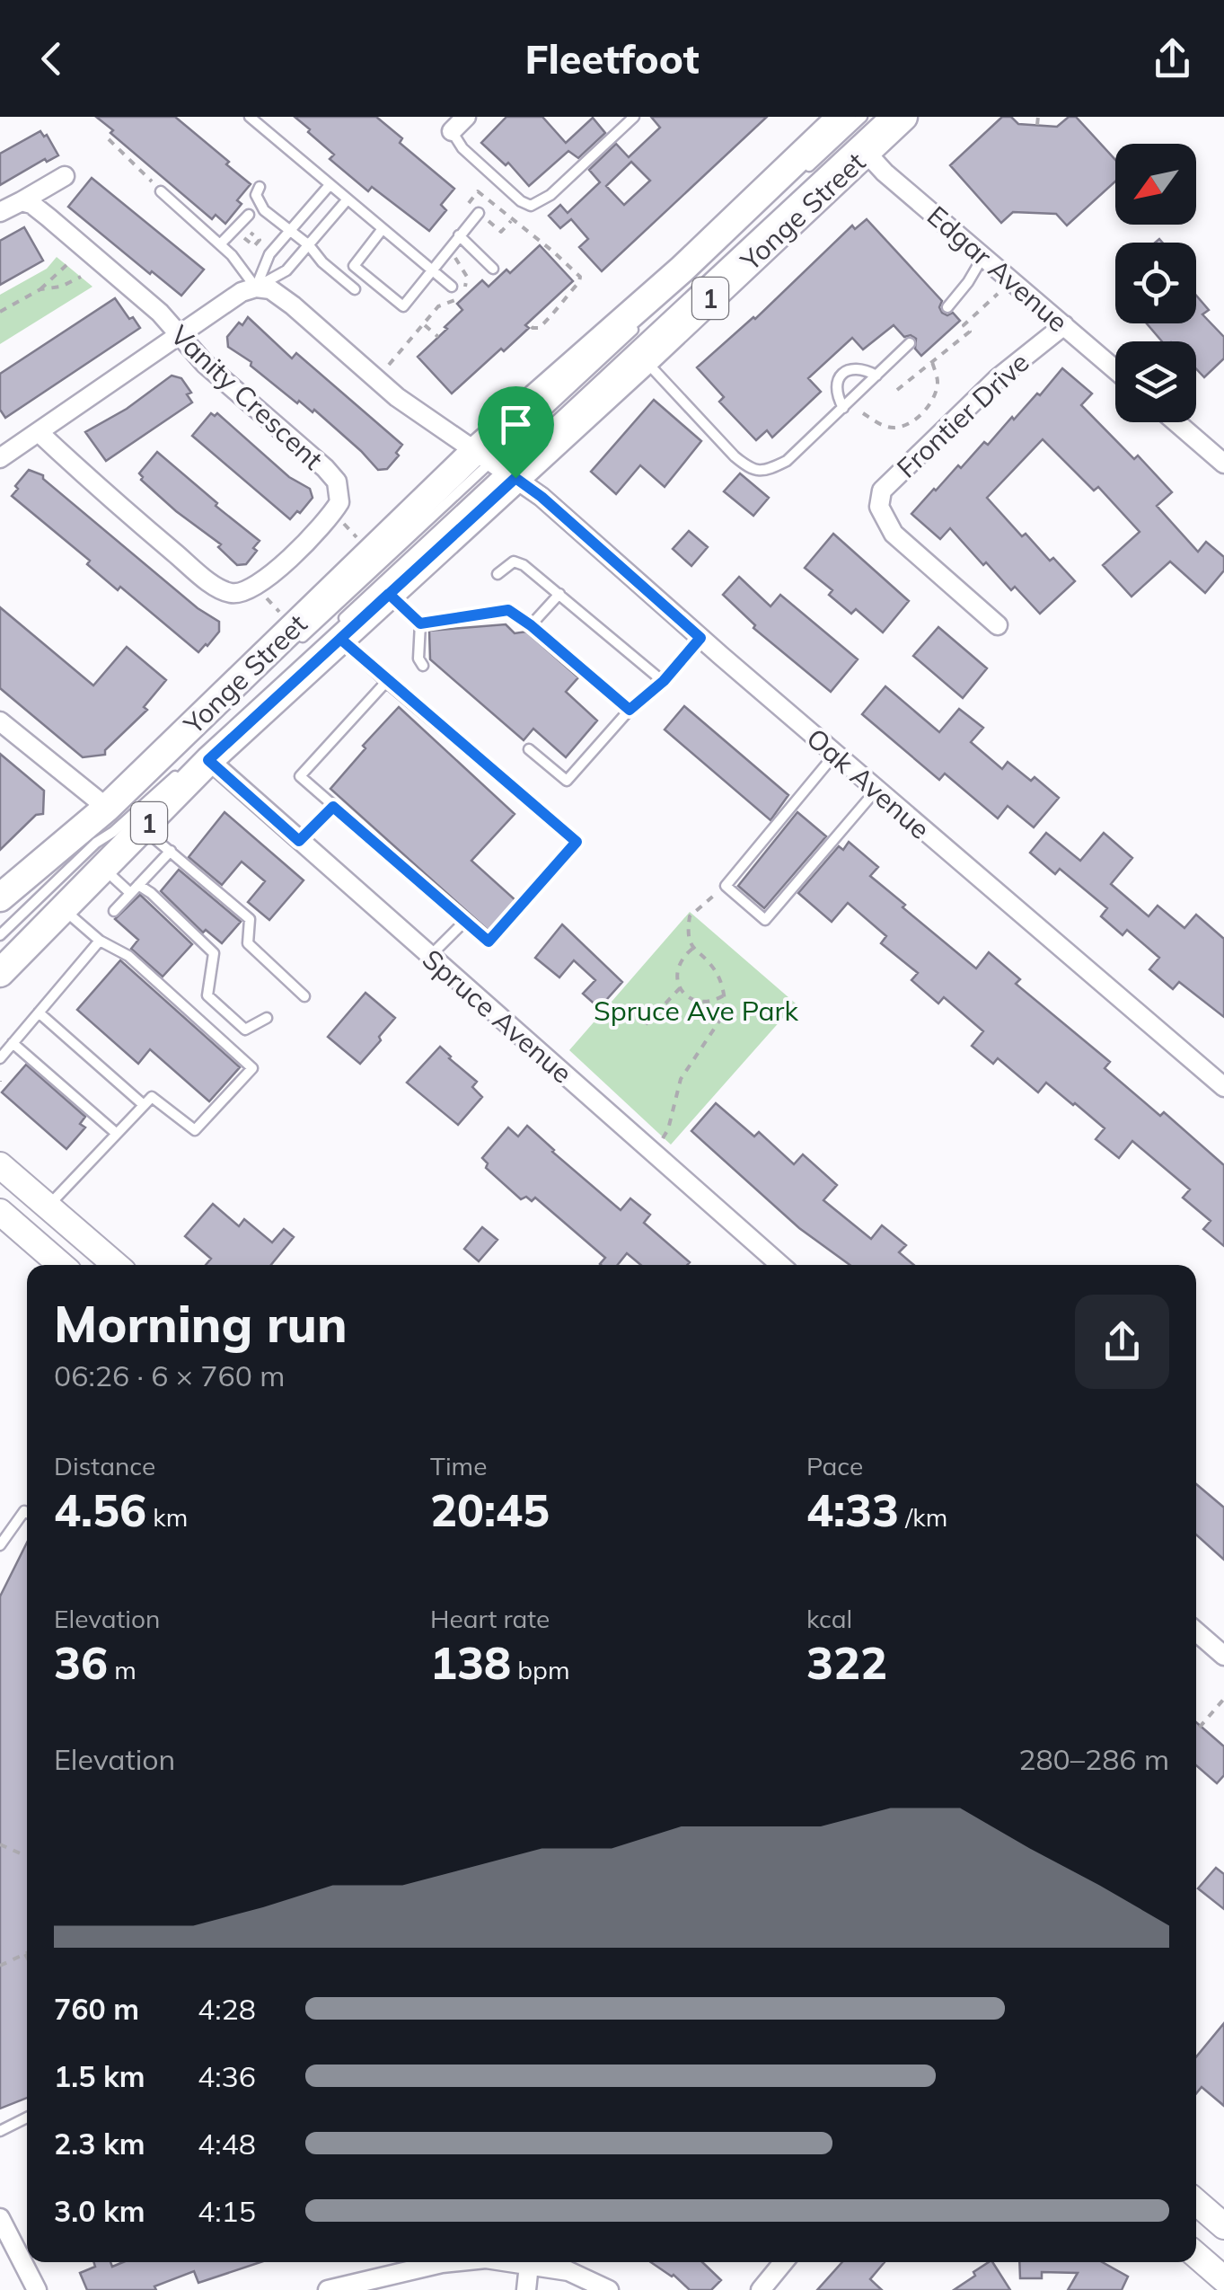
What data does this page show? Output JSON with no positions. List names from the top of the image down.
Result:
{
  "streets": {
    "main road": ["Yonge Street", "1"],
    "street": [
      "Edgar Avenue",
      "Vanity Crescent",
      "Frontier Drive",
      "Oak Avenue",
      "Spruce Avenue"
    ]
  },
  "crossings": [
    ["Yonge Street", "Edgar Avenue"],
    ["Yonge Street", "Oak Avenue"],
    ["Yonge Street", "Spruce Avenue"],
    ["Edgar Avenue", "Frontier Drive"]
  ],
  "parks": ["Spruce Ave Park"],
  "north": "bottom left",
  "page": {
    "header": "Fleetfoot",
    "heading": ["Morning run", "06:26 · 6 × 760 m"],
    "stats": [
      ["Distance", "4.56 km"],
      ["Time", "20:45"],
      ["Pace", "4:33 /km"],
      ["Elevation", "36 m"],
      ["Heart rate", "138 bpm"],
      ["kcal", "322"]
    ],
    "chart": ["Elevation", "280–286 m"],
    "list": [
      {
        "name": "760 m",
        "note": "4:28"
      },
      {
        "name": "1.5 km",
        "note": "4:36"
      },
      {
        "name": "2.3 km",
        "note": "4:48"
      },
      {
        "name": "3.0 km",
        "note": "4:15"
      }
    ]
  }
}
